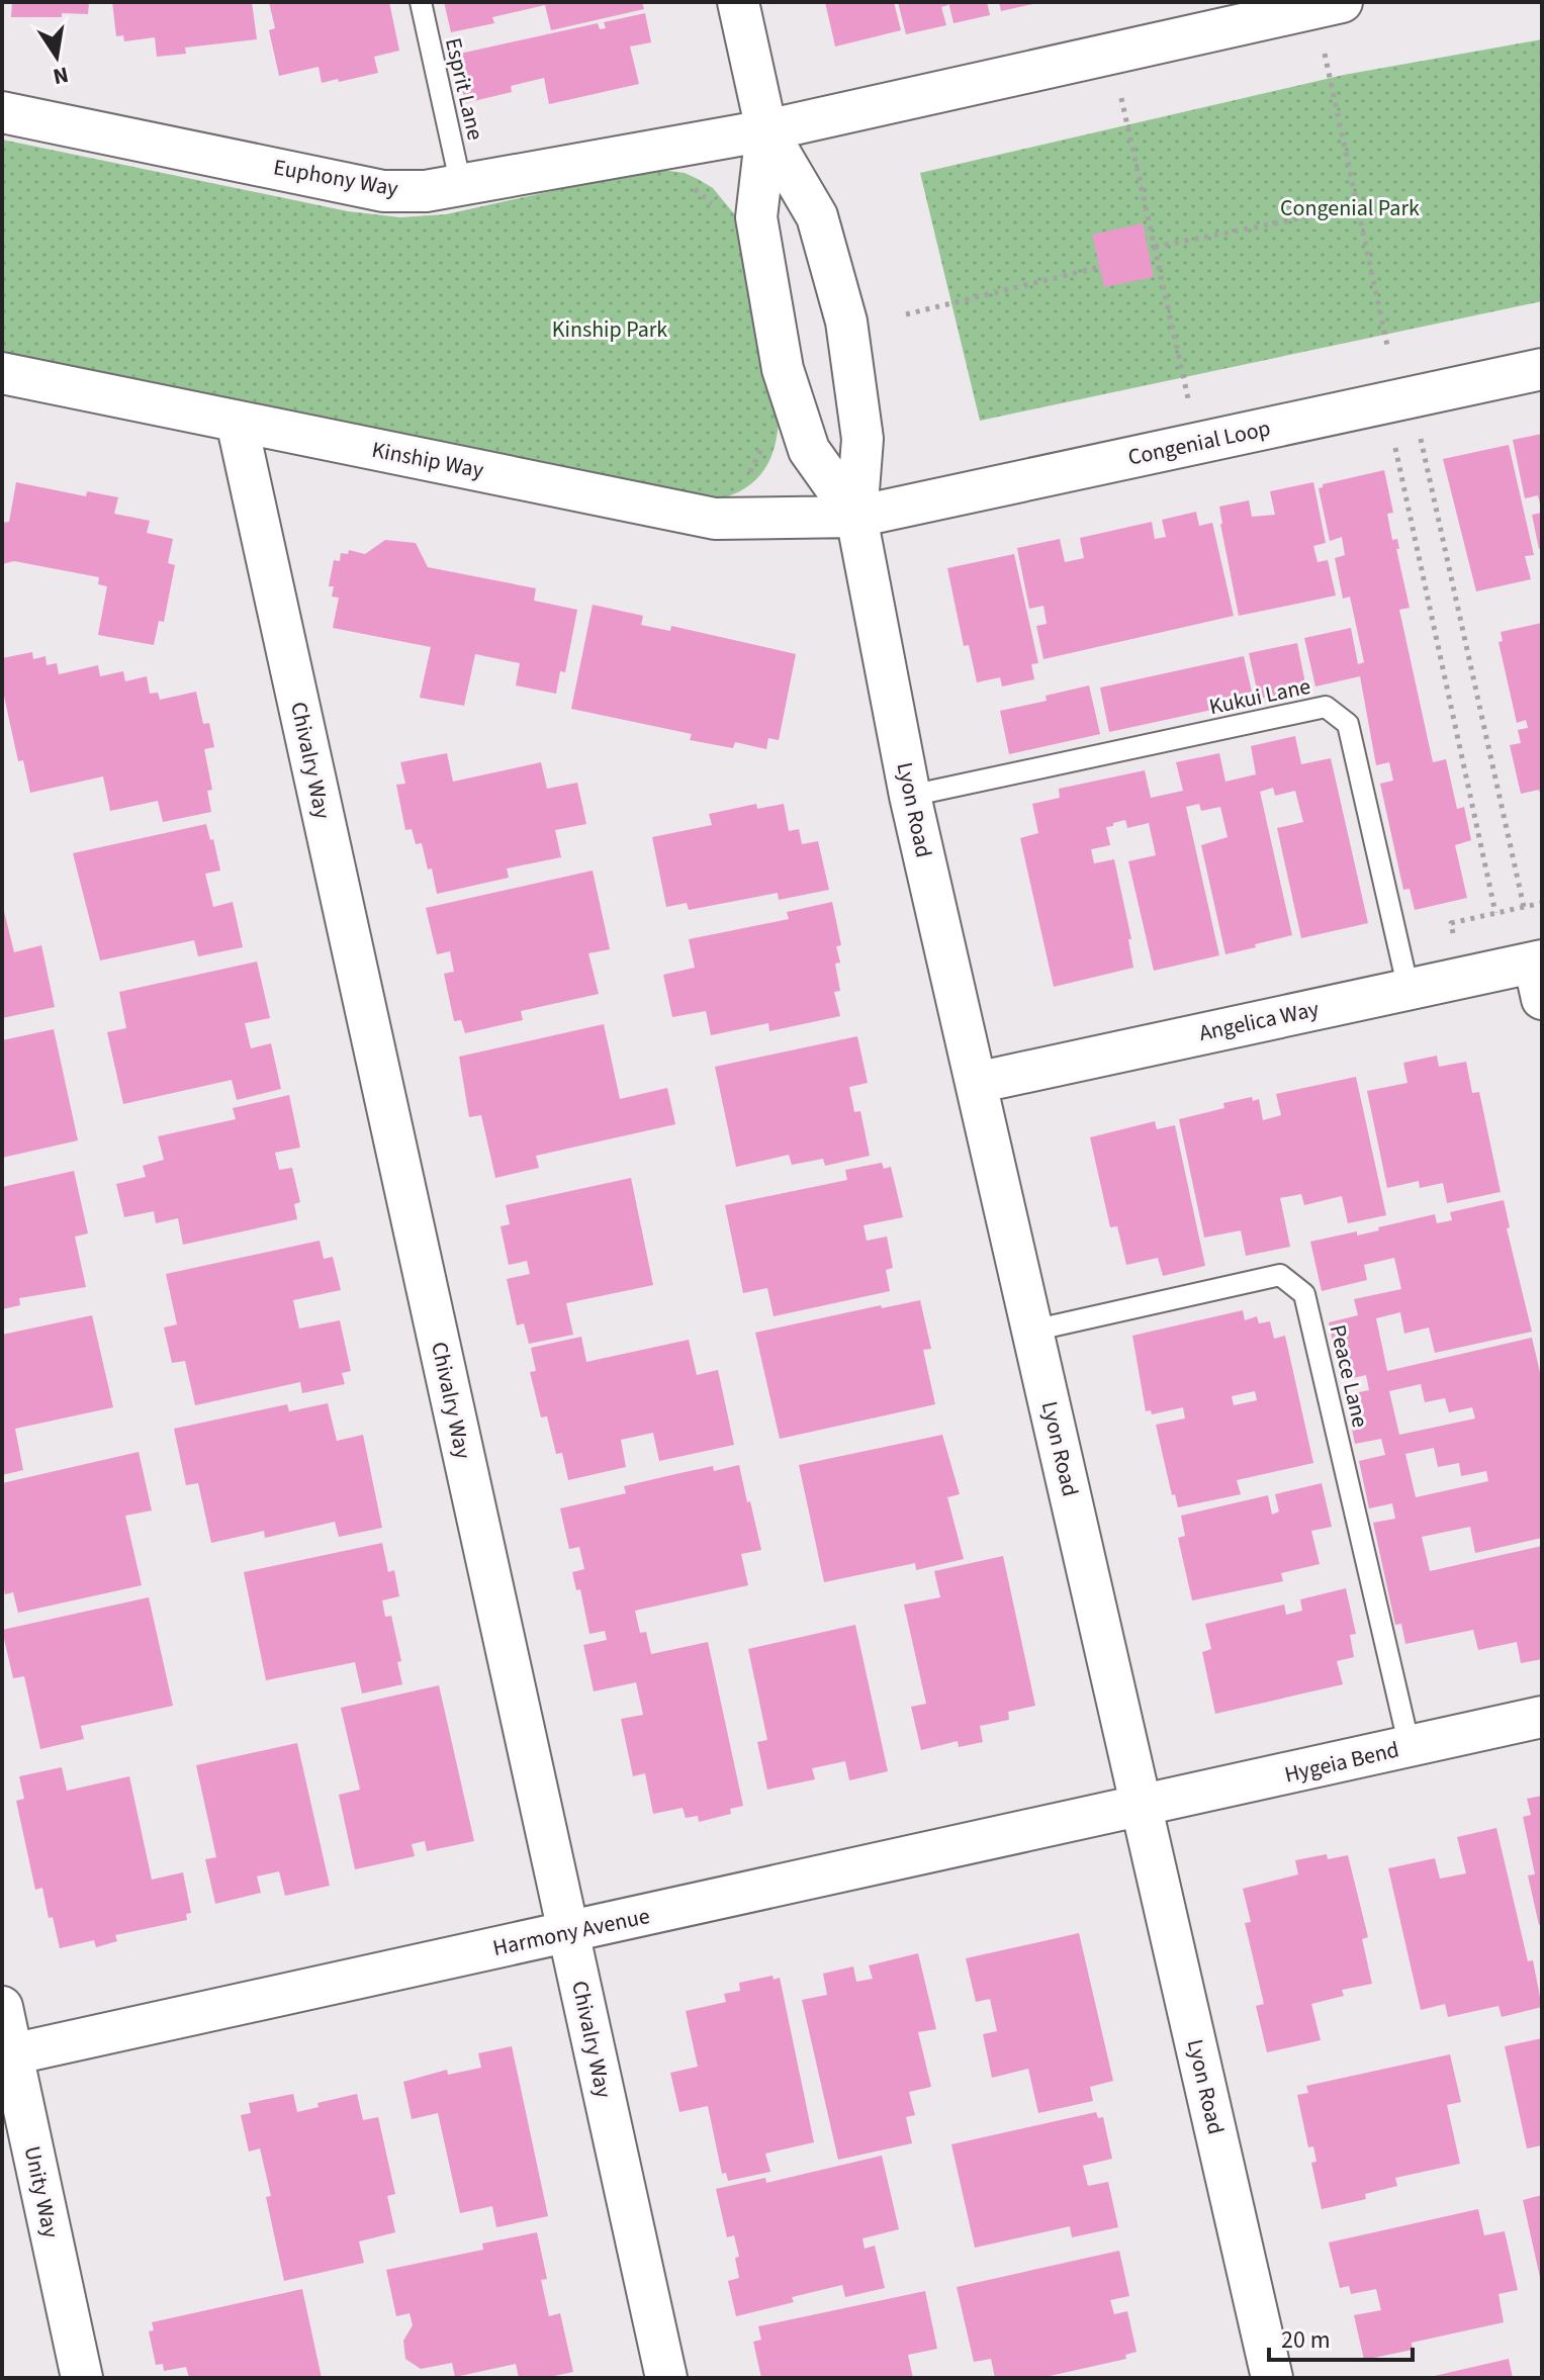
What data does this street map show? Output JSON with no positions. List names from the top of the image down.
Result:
{
  "streets": {
    "street": [
      "Euphony Way",
      "Congenial Loop",
      "Kinship Way",
      "Chivalry Way",
      "Lyon Road",
      "Angelica Way",
      "Hygeia Bend",
      "Harmony Avenue",
      "Unity Way"
    ],
    "lane": ["Esprit Lane", "Kukui Lane", "Peace Lane"]
  },
  "crossings": [
    ["Esprit Lane", "Euphony Way"],
    ["Euphony Way", "Lyon Road"],
    ["Congenial Loop", "Kinship Way"],
    ["Congenial Loop", "Lyon Road"],
    ["Kinship Way", "Chivalry Way"],
    ["Kinship Way", "Lyon Road"],
    ["Kukui Lane", "Lyon Road"],
    ["Kukui Lane", "Angelica Way"],
    ["Chivalry Way", "Harmony Avenue"],
    ["Lyon Road", "Angelica Way"],
    ["Lyon Road", "Peace Lane"],
    ["Lyon Road", "Hygeia Bend"],
    ["Lyon Road", "Harmony Avenue"],
    ["Peace Lane", "Hygeia Bend"],
    ["Hygeia Bend", "Harmony Avenue"],
    ["Harmony Avenue", "Unity Way"]
  ],
  "parks": ["Congenial Park", "Kinship Park"],
  "scale_bar": "20 m",
  "north": "bottom"
}
